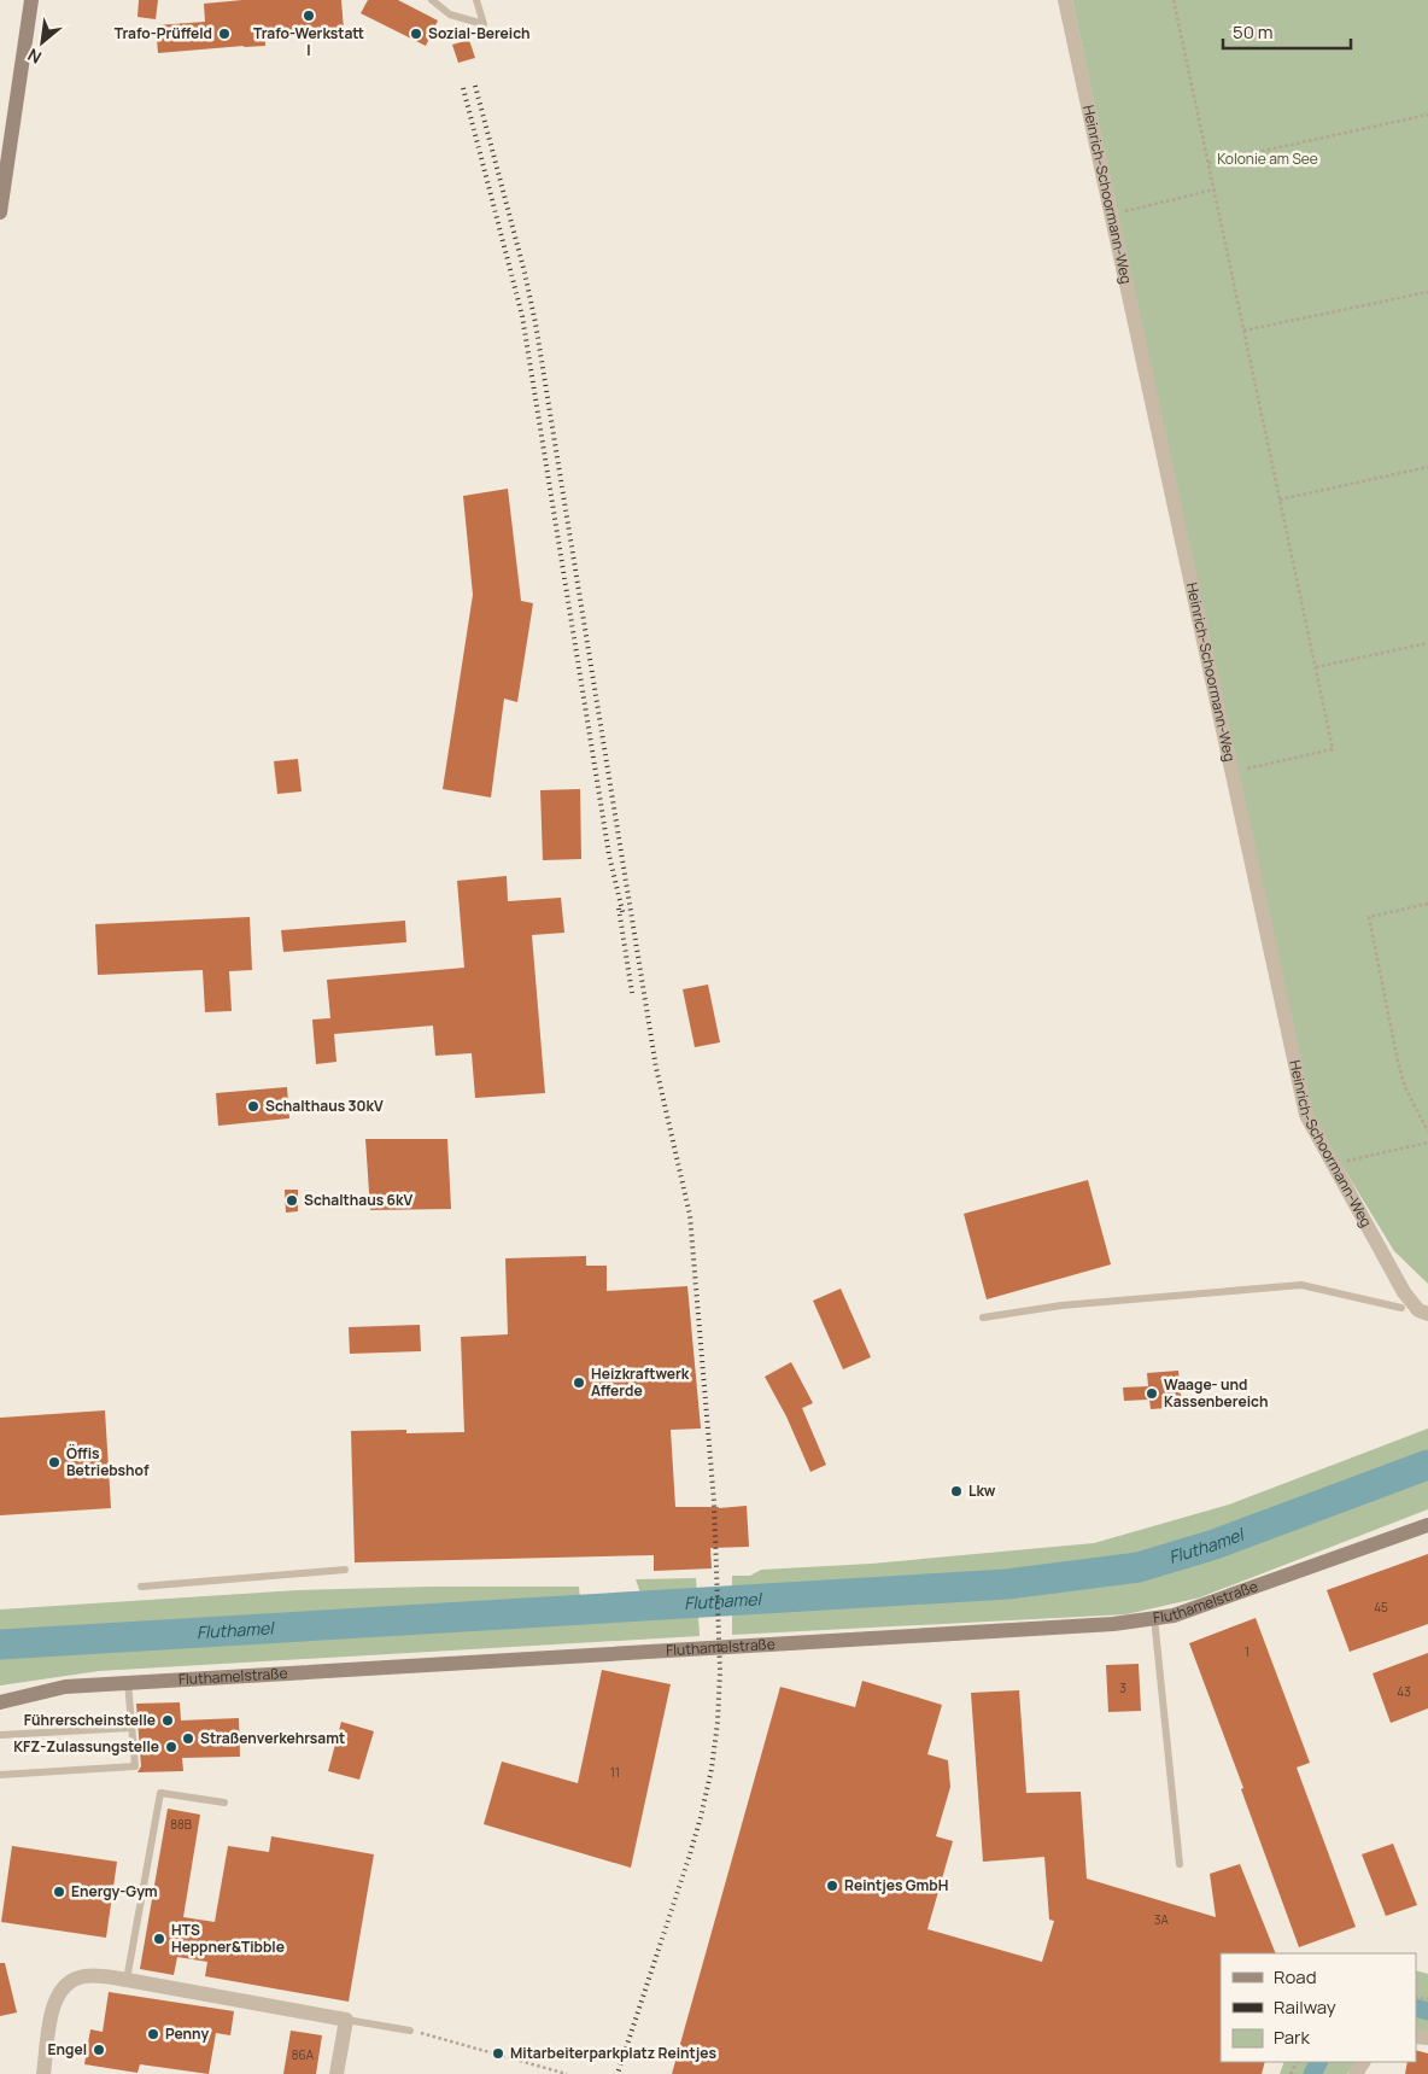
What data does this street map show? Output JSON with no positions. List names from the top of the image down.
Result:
{
  "streets": {
    "main road": ["Fluthamelstraße"],
    "street": ["Heinrich-Schoormann-Weg"]
  },
  "water": ["Fluthamel"],
  "parks": ["Kolonie am See"],
  "places": [
    "Trafo-Werkstatt I",
    "Trafo-Prüffeld",
    "Sozial-Bereich",
    "Schalthaus 30kV",
    "Schalthaus 6kV",
    "Heizkraftwerk Afferde",
    "Waage- und Kassenbereich",
    "Öffis Betriebshof",
    "Lkw",
    "Führerscheinstelle",
    "Straßenverkehrsamt",
    "KFZ-Zulassungstelle",
    "Reintjes GmbH",
    "Energy-Gym",
    "HTS Heppner&Tibble",
    "Penny",
    "Engel",
    "Mitarbeiterparkplatz Reintjes"
  ],
  "house_numbers": [
    "45",
    "1",
    "3",
    "43",
    "11",
    "88B",
    "3A",
    "86A"
  ],
  "legend": ["Road", "Railway", "Park"],
  "scale_bar": "50 m",
  "north": "bottom left"
}
